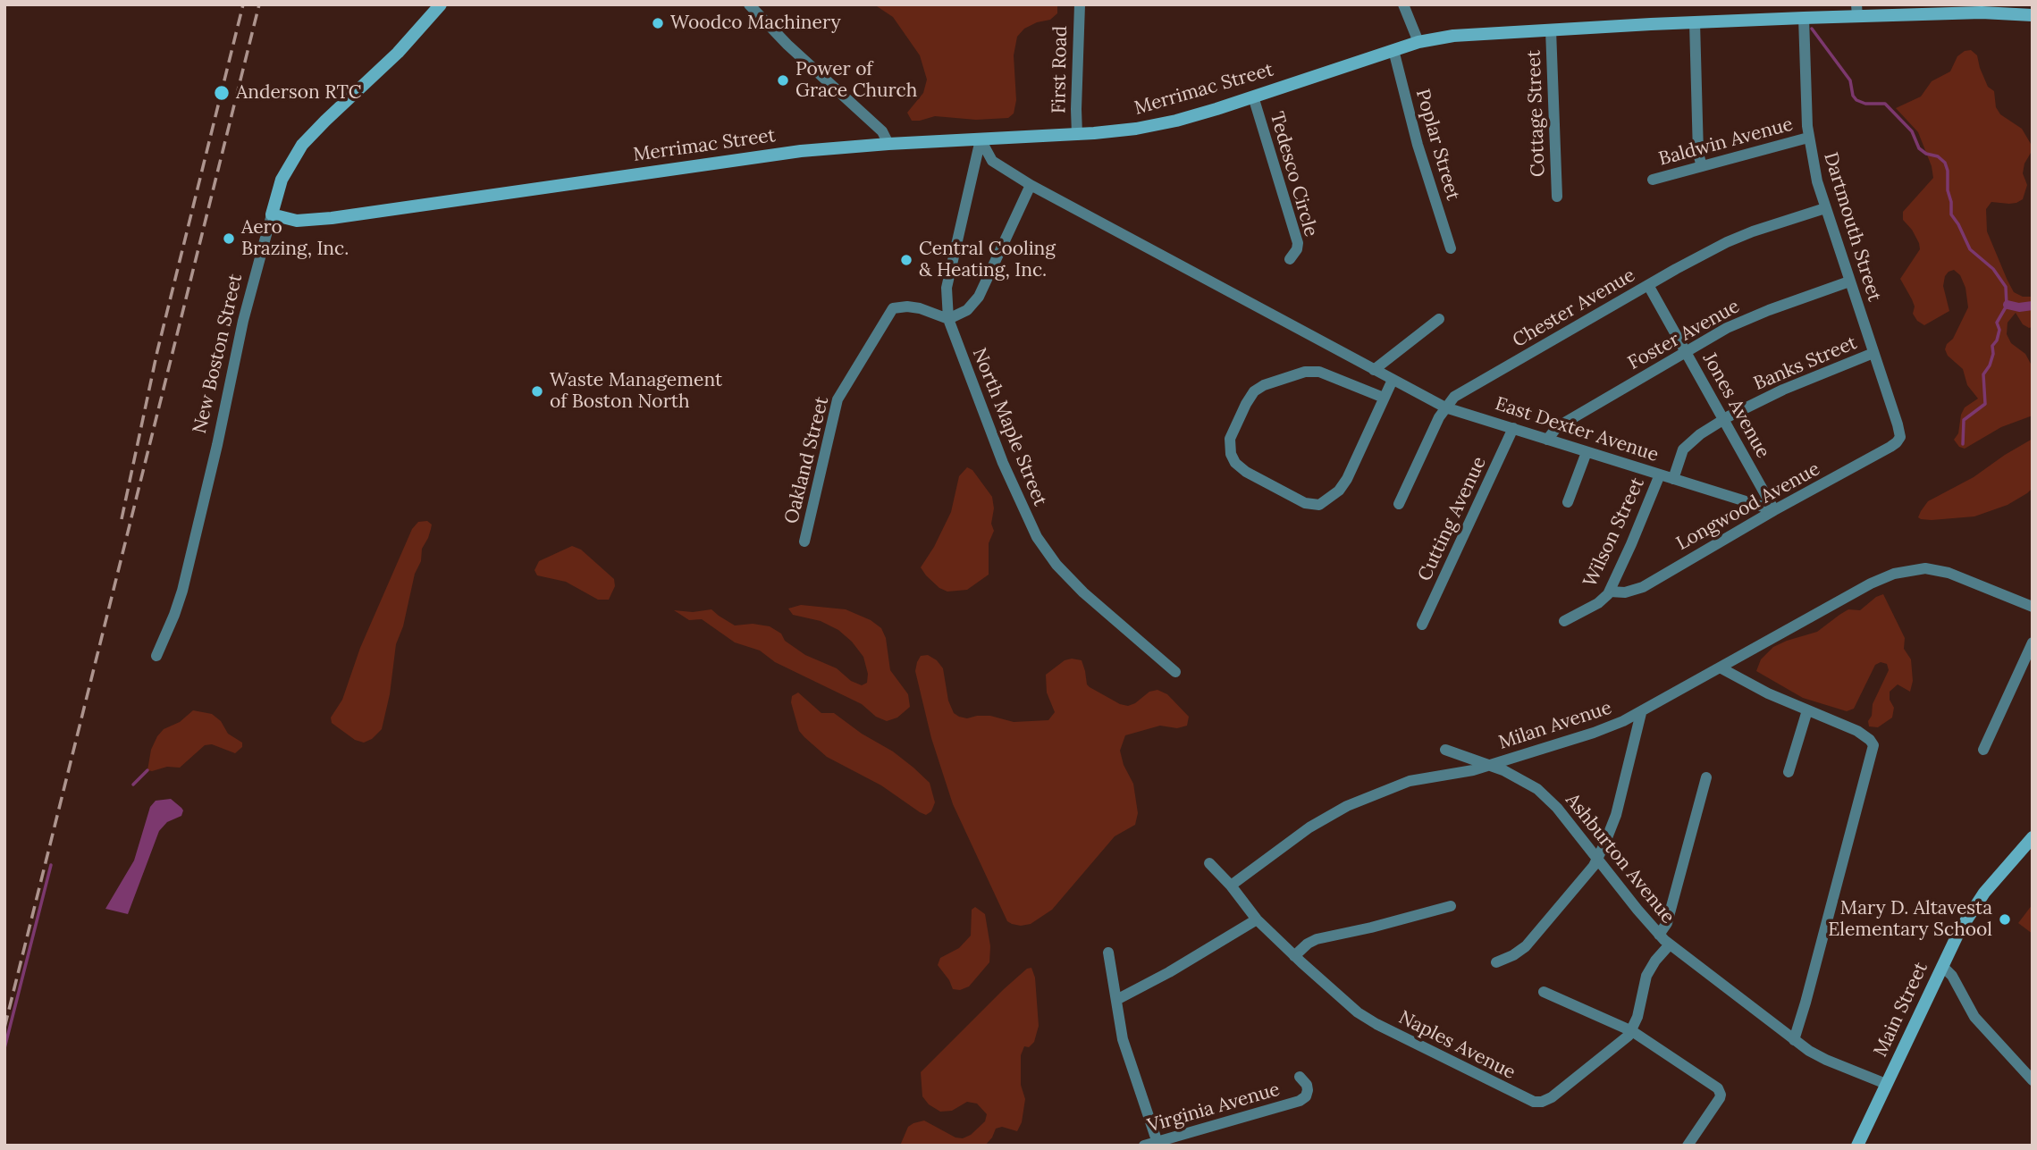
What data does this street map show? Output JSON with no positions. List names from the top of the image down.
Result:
{
  "streets": {
    "main road": ["Merrimac Street", "New Boston Street", "Main Street"],
    "street": [
      "First Road",
      "Cottage Street",
      "Baldwin Avenue",
      "Poplar Street",
      "Tedesco Circle",
      "Dartmouth Street",
      "Chester Avenue",
      "Foster Avenue",
      "Banks Street",
      "Jones Avenue",
      "North Maple Street",
      "East Dexter Avenue",
      "Oakland Street",
      "Longwood Avenue",
      "Cutting Avenue",
      "Wilson Street",
      "Milan Avenue",
      "Ashburton Avenue",
      "Naples Avenue",
      "Virginia Avenue"
    ]
  },
  "crossings": [
    ["First Road", "Merrimac Street"],
    ["Merrimac Street", "Cottage Street"],
    ["Merrimac Street", "Poplar Street"],
    ["Merrimac Street", "Tedesco Circle"],
    ["Merrimac Street", "Dartmouth Street"],
    ["Merrimac Street", "New Boston Street"],
    ["Merrimac Street", "North Maple Street"],
    ["Baldwin Avenue", "Dartmouth Street"],
    ["Dartmouth Street", "Chester Avenue"],
    ["Dartmouth Street", "Foster Avenue"],
    ["Dartmouth Street", "Banks Street"],
    ["Dartmouth Street", "Longwood Avenue"],
    ["Chester Avenue", "Jones Avenue"],
    ["Chester Avenue", "East Dexter Avenue"],
    ["Foster Avenue", "Jones Avenue"],
    ["Foster Avenue", "East Dexter Avenue"],
    ["Banks Street", "Jones Avenue"],
    ["Banks Street", "East Dexter Avenue"],
    ["Jones Avenue", "East Dexter Avenue"],
    ["Jones Avenue", "Longwood Avenue"],
    ["North Maple Street", "Oakland Street"],
    ["East Dexter Avenue", "Longwood Avenue"],
    ["East Dexter Avenue", "Cutting Avenue"],
    ["East Dexter Avenue", "Wilson Street"],
    ["Longwood Avenue", "Wilson Street"],
    ["Milan Avenue", "Ashburton Avenue"],
    ["Milan Avenue", "Naples Avenue"],
    ["Ashburton Avenue", "Main Street"]
  ],
  "places": [
    "Woodco Machinery",
    "Power of Grace Church",
    "Anderson RTC",
    "Aero Brazing, Inc.",
    "Central Cooling & Heating, Inc.",
    "Waste Management of Boston North",
    "Mary D. Altavesta Elementary School"
  ]
}
